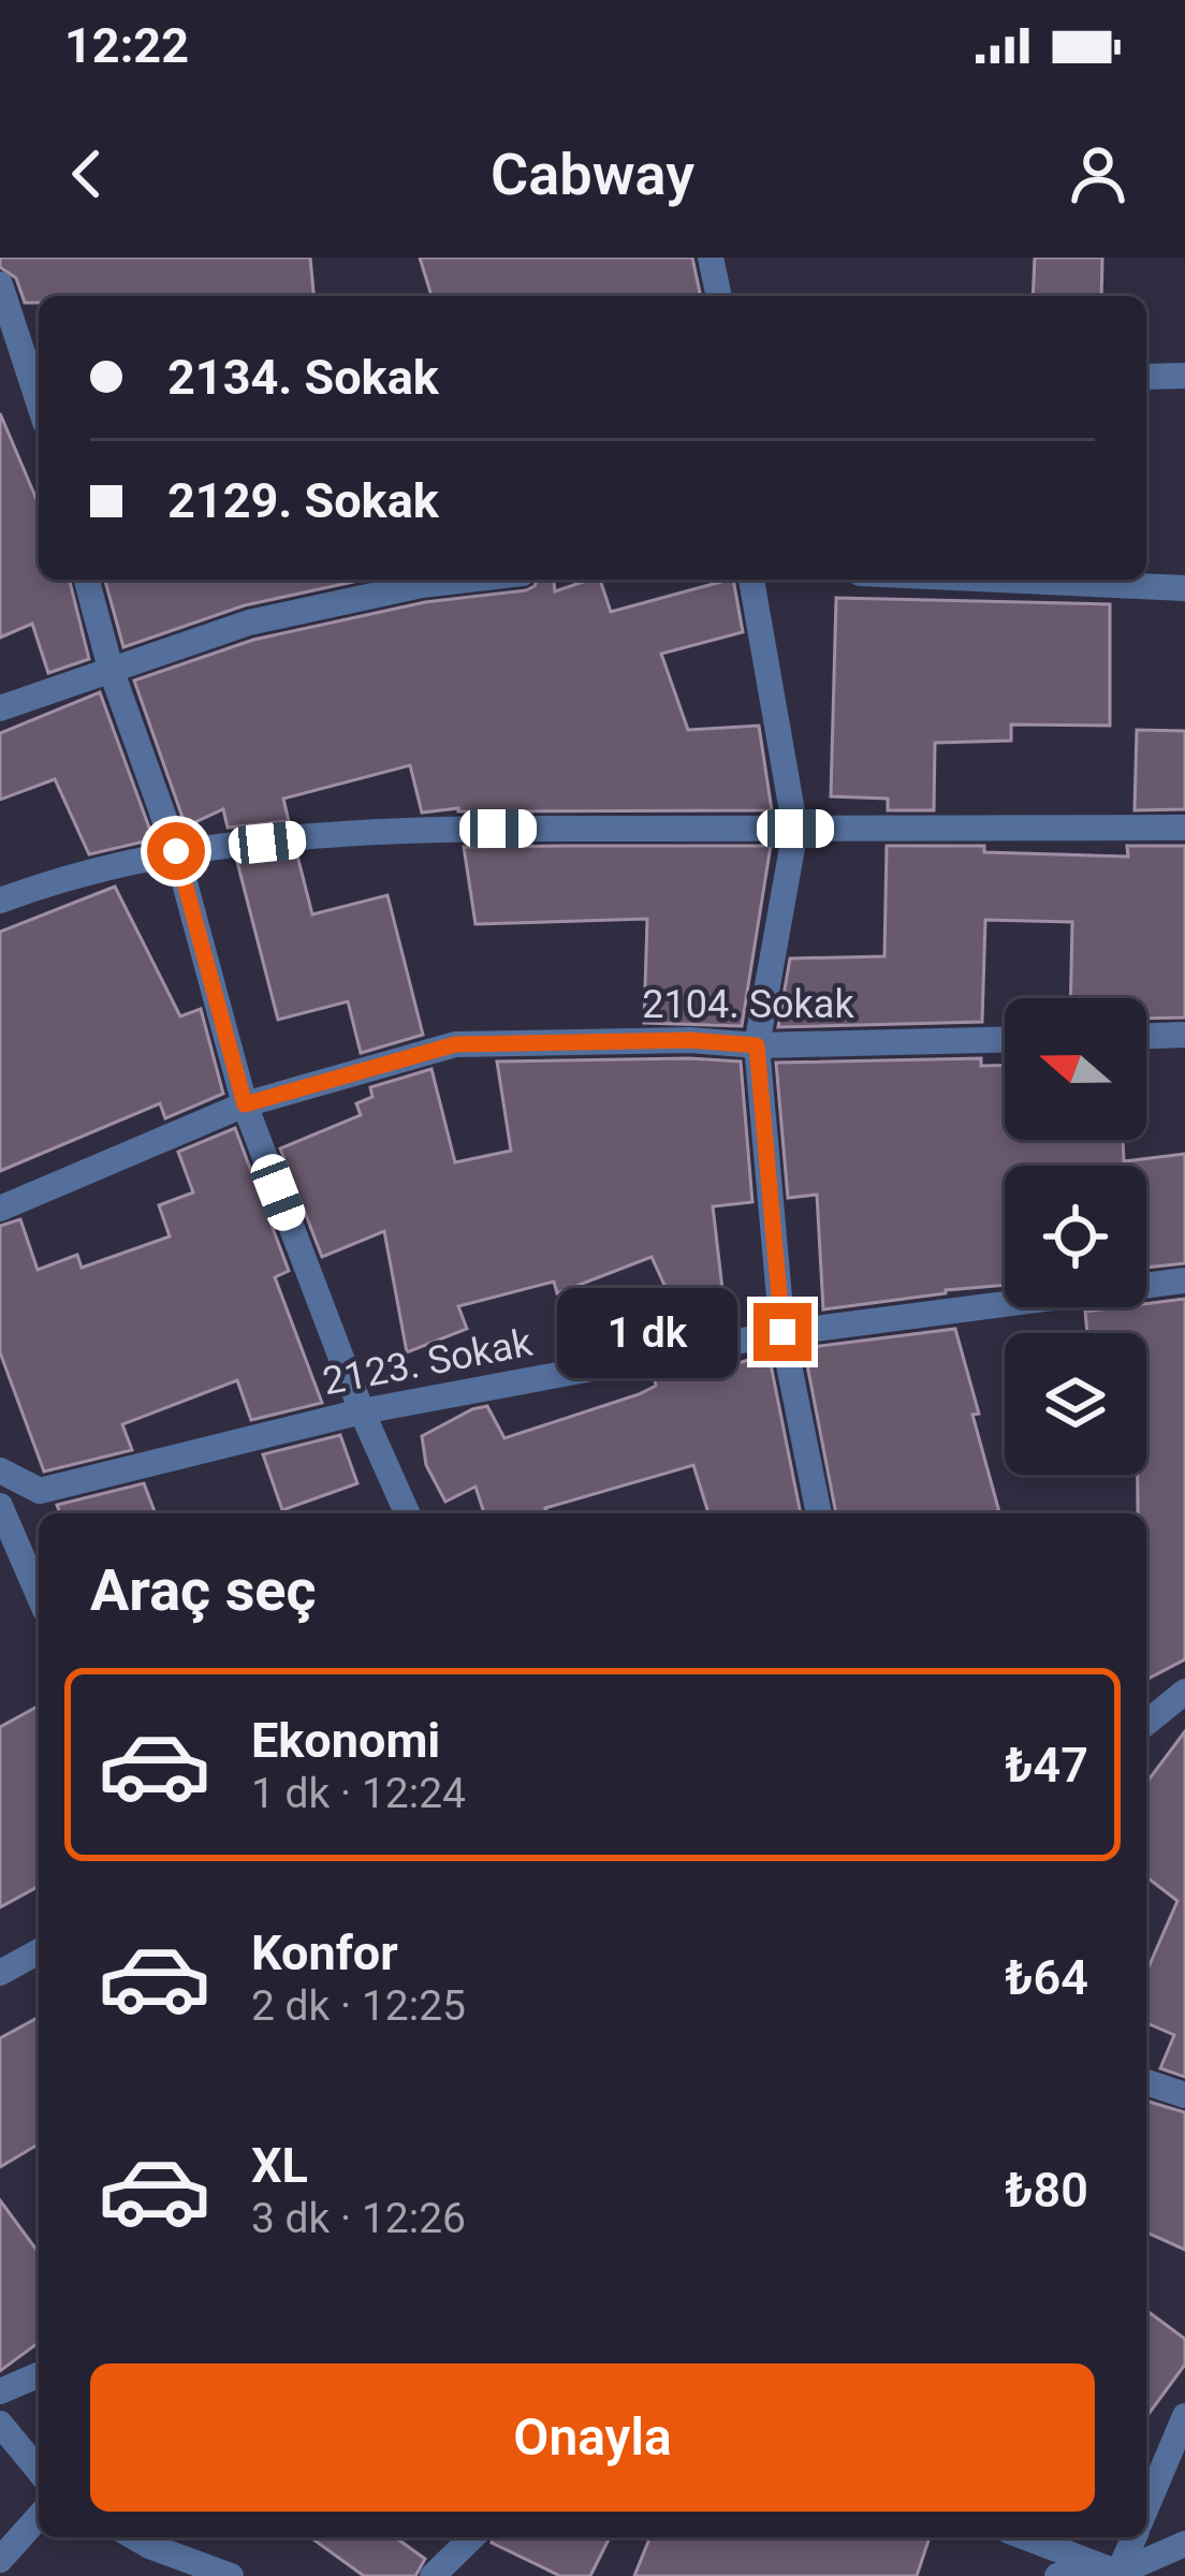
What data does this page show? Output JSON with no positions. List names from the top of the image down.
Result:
{
  "streets": {
    "street": ["2104. Sokak", "2123. Sokak"]
  },
  "north": "left",
  "page": {
    "status": "12:22",
    "header": "Cabway",
    "banner": ["2134. Sokak", "2129. Sokak"],
    "bubble": "1 dk",
    "heading": "Araç seç",
    "list": [
      {
        "name": "Ekonomi",
        "note": "1 dk · 12:24",
        "value": "₺47"
      },
      {
        "name": "Konfor",
        "note": "2 dk · 12:25",
        "value": "₺64"
      },
      {
        "name": "XL",
        "note": "3 dk · 12:26",
        "value": "₺80"
      }
    ],
    "buttons": "Onayla"
  }
}
